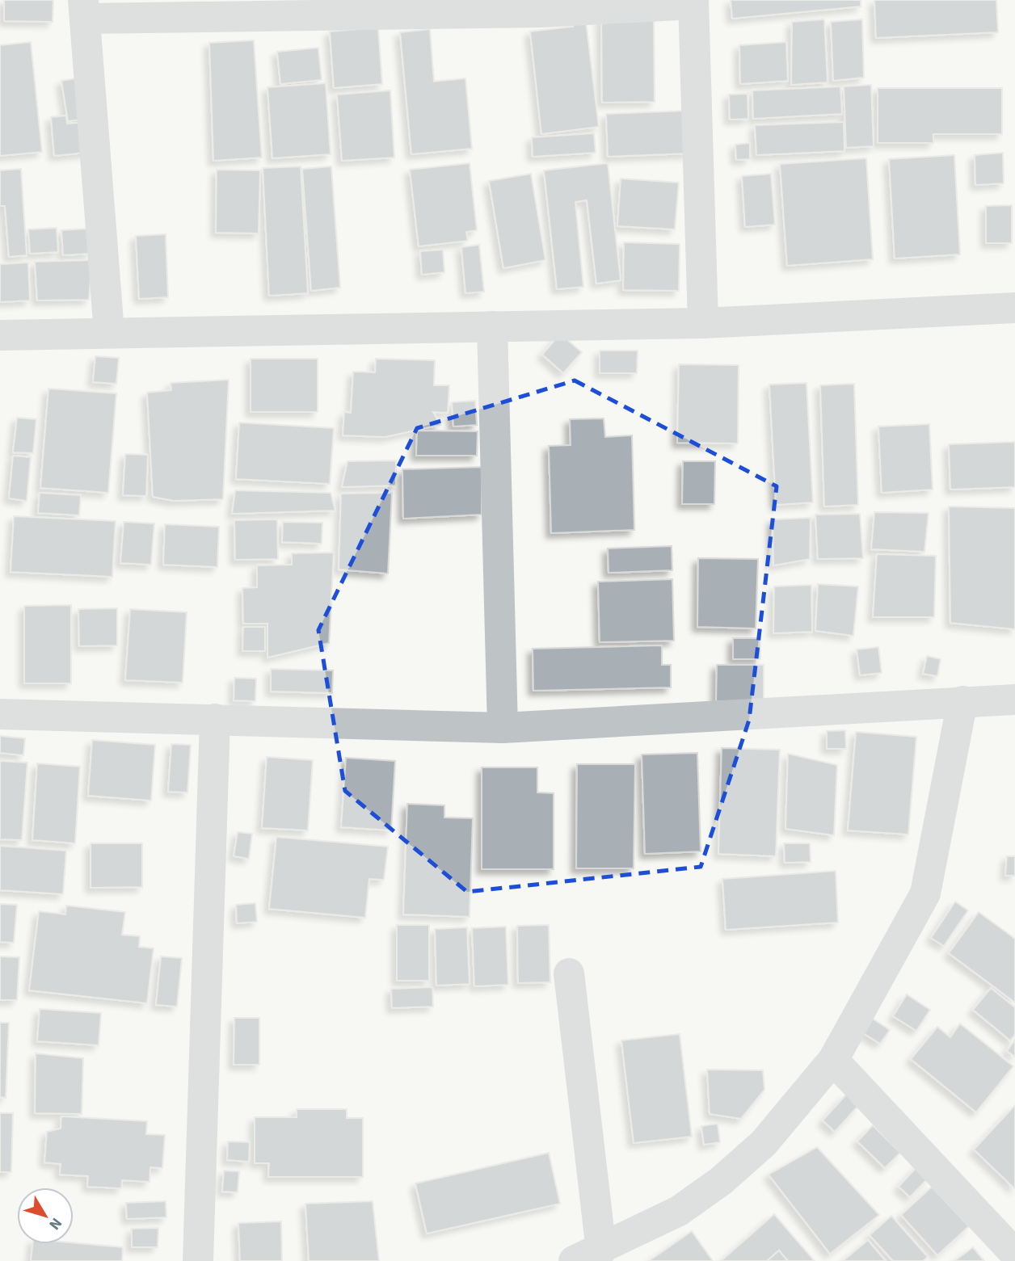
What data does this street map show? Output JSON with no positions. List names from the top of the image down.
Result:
{
  "north": "bottom right"
}
